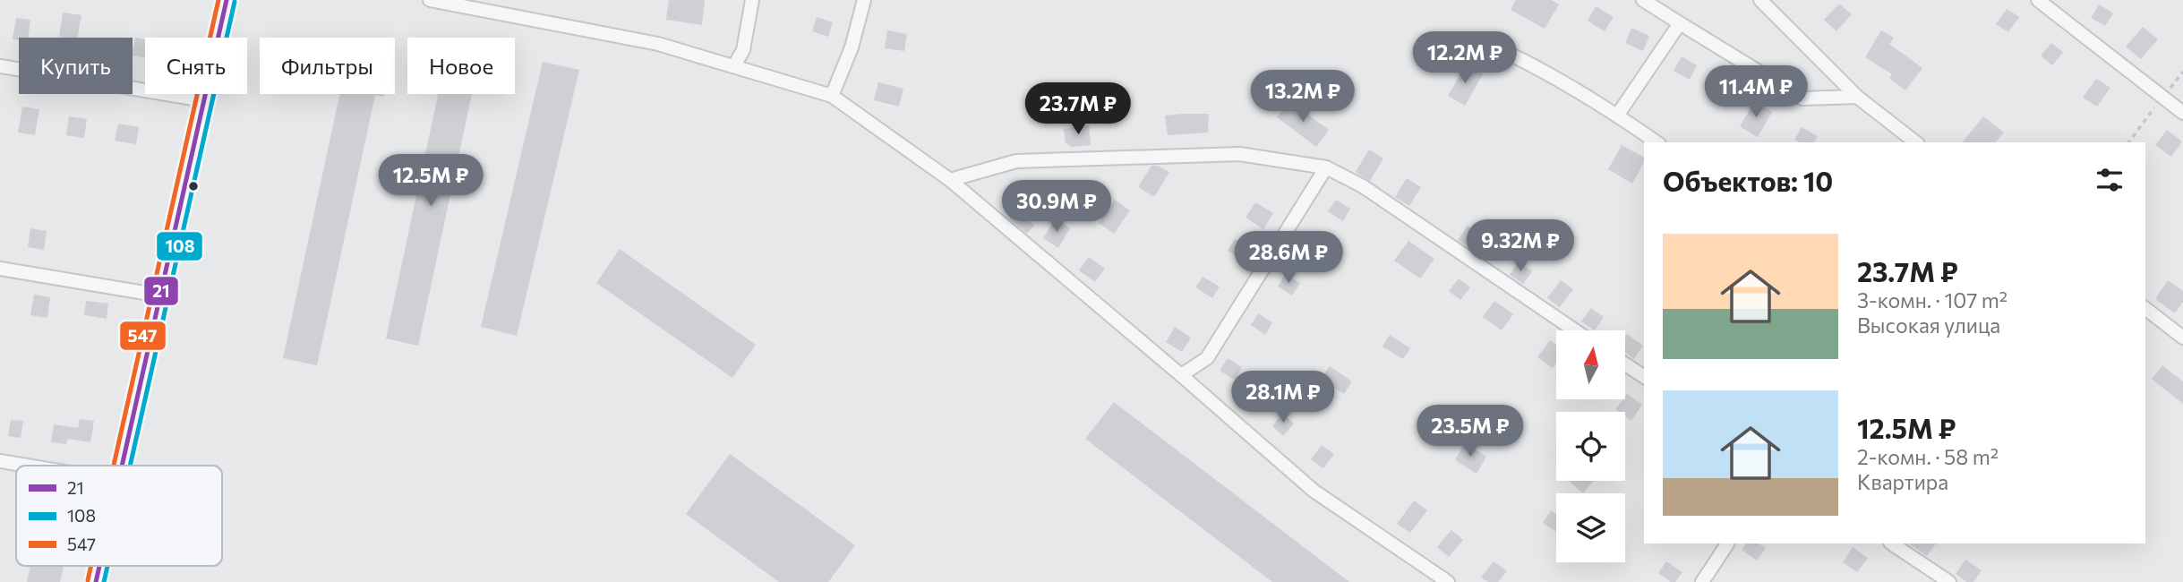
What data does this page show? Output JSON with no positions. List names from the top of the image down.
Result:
{
  "lines": ["transit line 21", "transit line 547", "transit line 108"],
  "legend": ["21", "108", "547"],
  "north": "top",
  "page": {
    "price": [
      "12.2M ₽",
      "11.4M ₽",
      "13.2M ₽",
      "23.7M ₽",
      "12.5M ₽",
      "30.9M ₽",
      "9.32M ₽",
      "28.6M ₽",
      "28.1M ₽",
      "23.5M ₽"
    ],
    "chip": [
      "Купить",
      "Снять",
      "Фильтры",
      "Новое"
    ],
    "heading": "Объектов: 10",
    "list": [
      {
        "name": "23.7M ₽",
        "note": "3-комн. · 107 m² · Высокая улица"
      },
      {
        "name": "12.5M ₽",
        "note": "2-комн. · 58 m² · Квартира"
      }
    ]
  }
}
